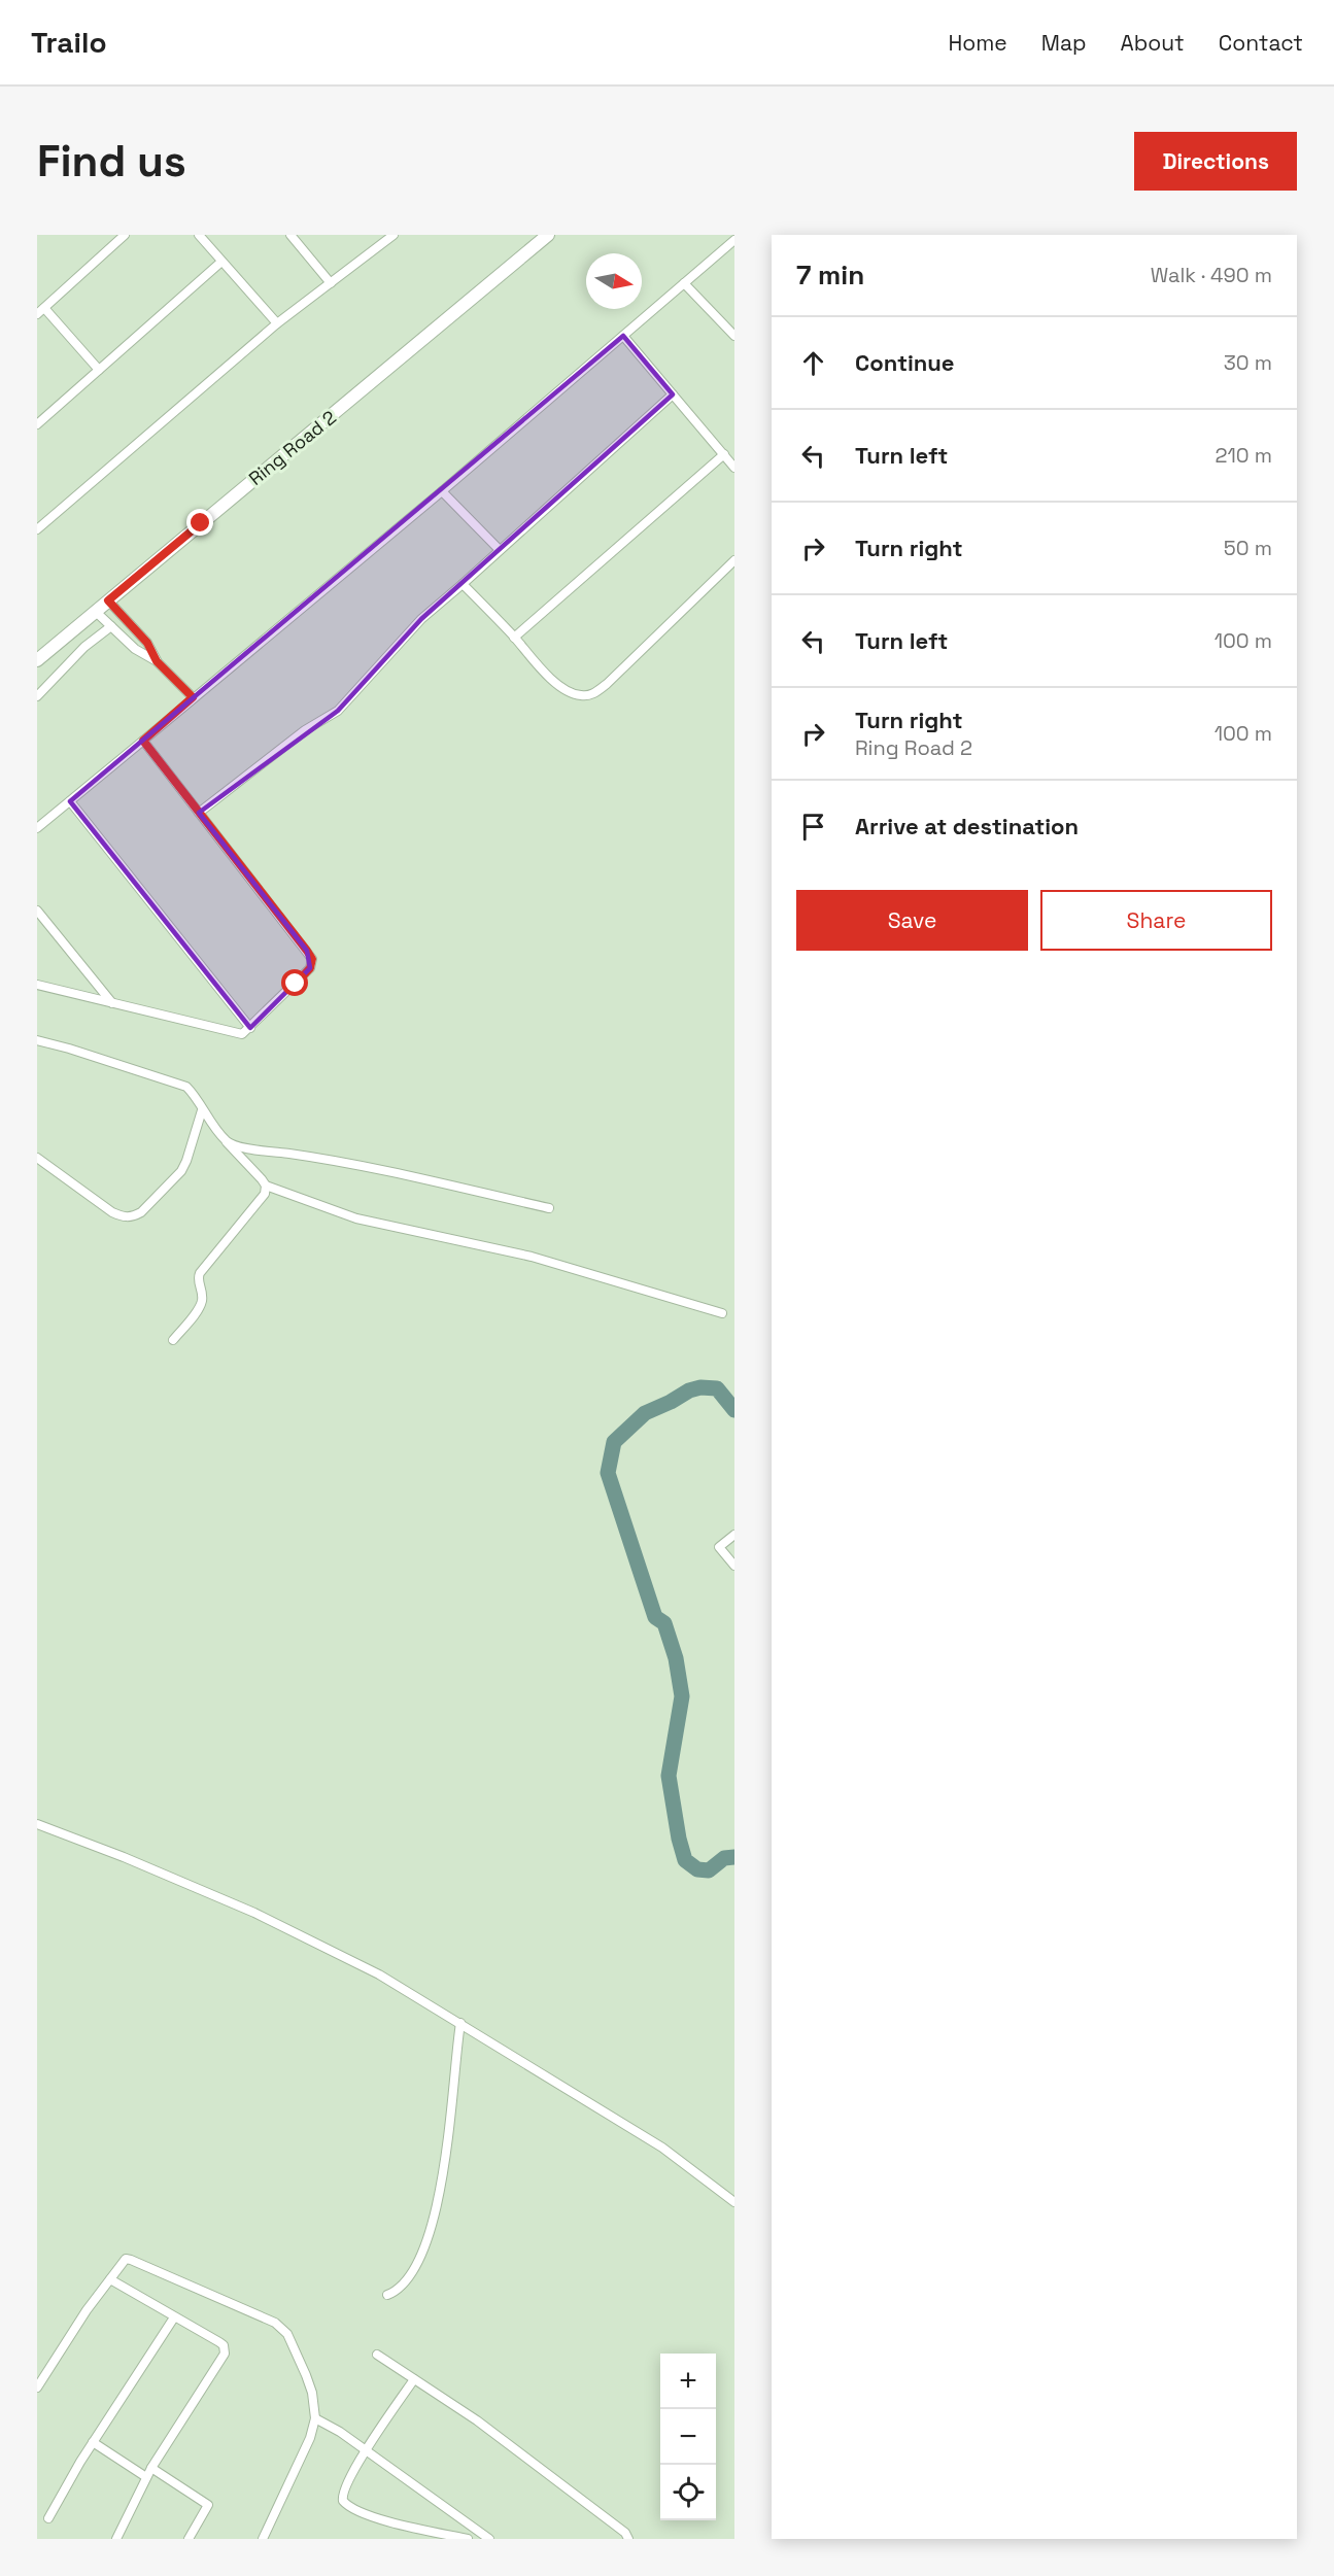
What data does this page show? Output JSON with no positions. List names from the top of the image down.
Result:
{
  "streets": {
    "main road": ["Ring Road 2"]
  },
  "north": "right",
  "page": {
    "header": "Trailo",
    "nav": [
      "Home",
      "Map",
      "About",
      "Contact"
    ],
    "buttons": [
      "Directions",
      ["Save", "Share"]
    ],
    "title": "Find us",
    "heading": ["7 min", "Walk · 490 m"],
    "list": [
      ["Continue", "30 m"],
      ["Turn left", "210 m"],
      ["Turn right", "50 m"],
      ["Turn left", "100 m"],
      ["Turn right", "Ring Road 2", "100 m"],
      "Arrive at destination"
    ],
    "map_buttons": ["+", "−"]
  }
}
